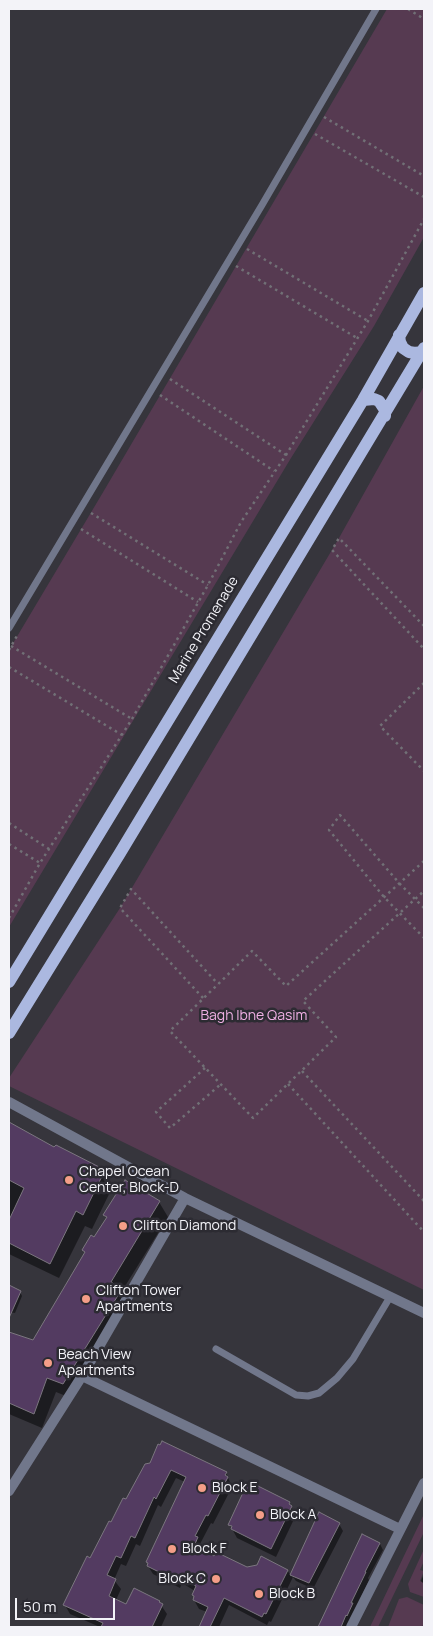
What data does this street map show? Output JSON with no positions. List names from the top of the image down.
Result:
{
  "streets": {
    "main road": ["Marine Promenade"]
  },
  "parks": ["Bagh Ibne Qasim"],
  "places": [
    "Chapel Ocean Center, Block-D",
    "Clifton Diamond",
    "Clifton Tower Apartments",
    "Beach View Apartments",
    "Block E",
    "Block A",
    "Block F",
    "Block C",
    "Block B"
  ],
  "scale_bar": "50 m"
}
